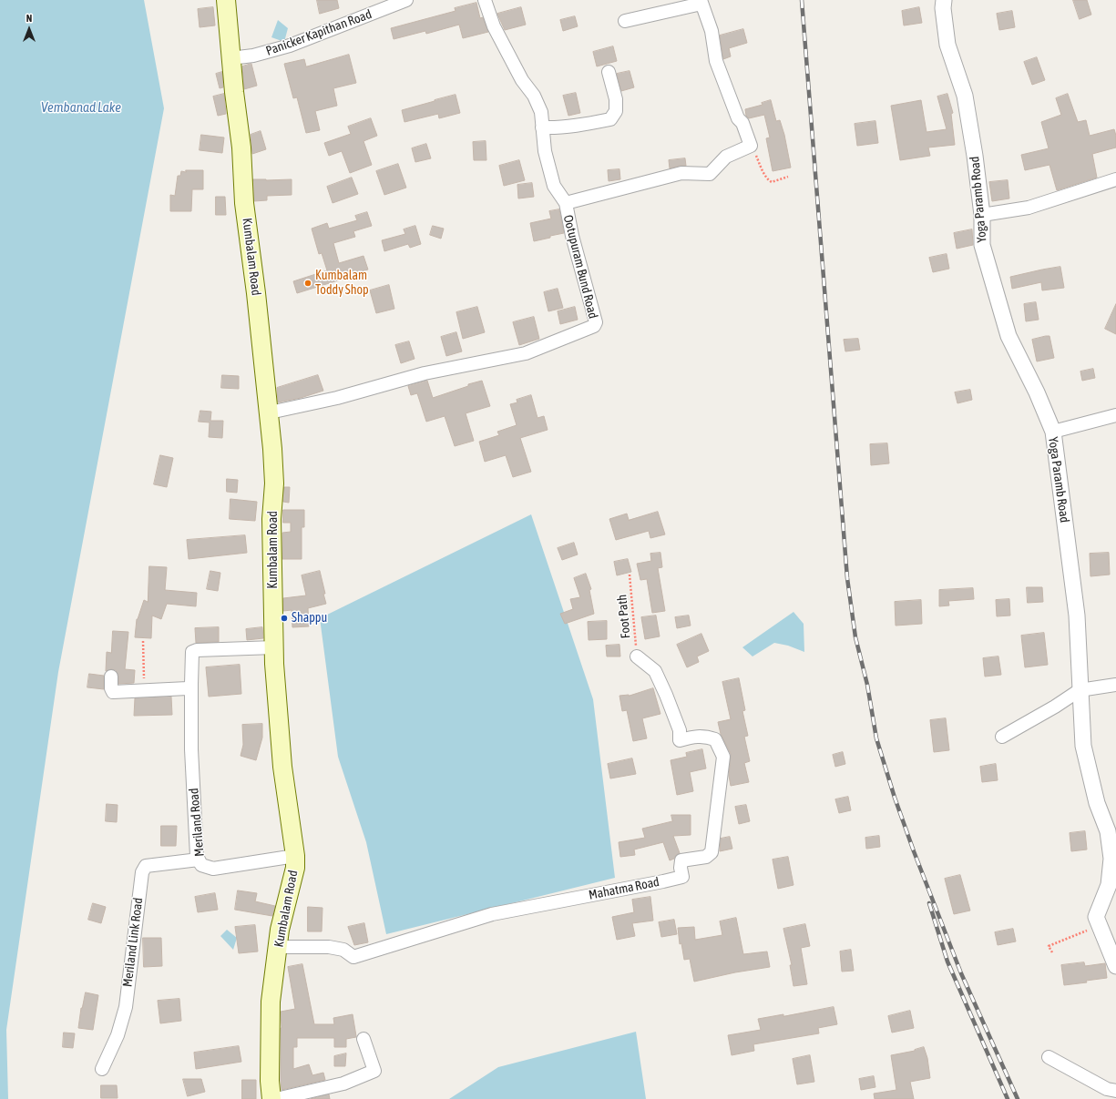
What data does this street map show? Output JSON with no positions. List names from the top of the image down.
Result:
{
  "streets": {
    "main road": ["Kumbalam Road"],
    "street": [
      "Panicker Kapithan Road",
      "Yoga Paramb Road",
      "Ootupuram Bund Road",
      "Meriland Road",
      "Mahatma Road",
      "Meriland Link Road"
    ],
    "path": ["Foot Path"]
  },
  "crossings": [
    ["Panicker Kapithan Road", "Kumbalam Road"],
    ["Kumbalam Road", "Ootupuram Bund Road"],
    ["Kumbalam Road", "Meriland Road"],
    ["Kumbalam Road", "Mahatma Road"],
    ["Foot Path", "Mahatma Road"],
    ["Meriland Road", "Meriland Link Road"]
  ],
  "water": ["Vembanad Lake"],
  "places": ["Kumbalam Toddy Shop", "Shappu"],
  "north": "top"
}
